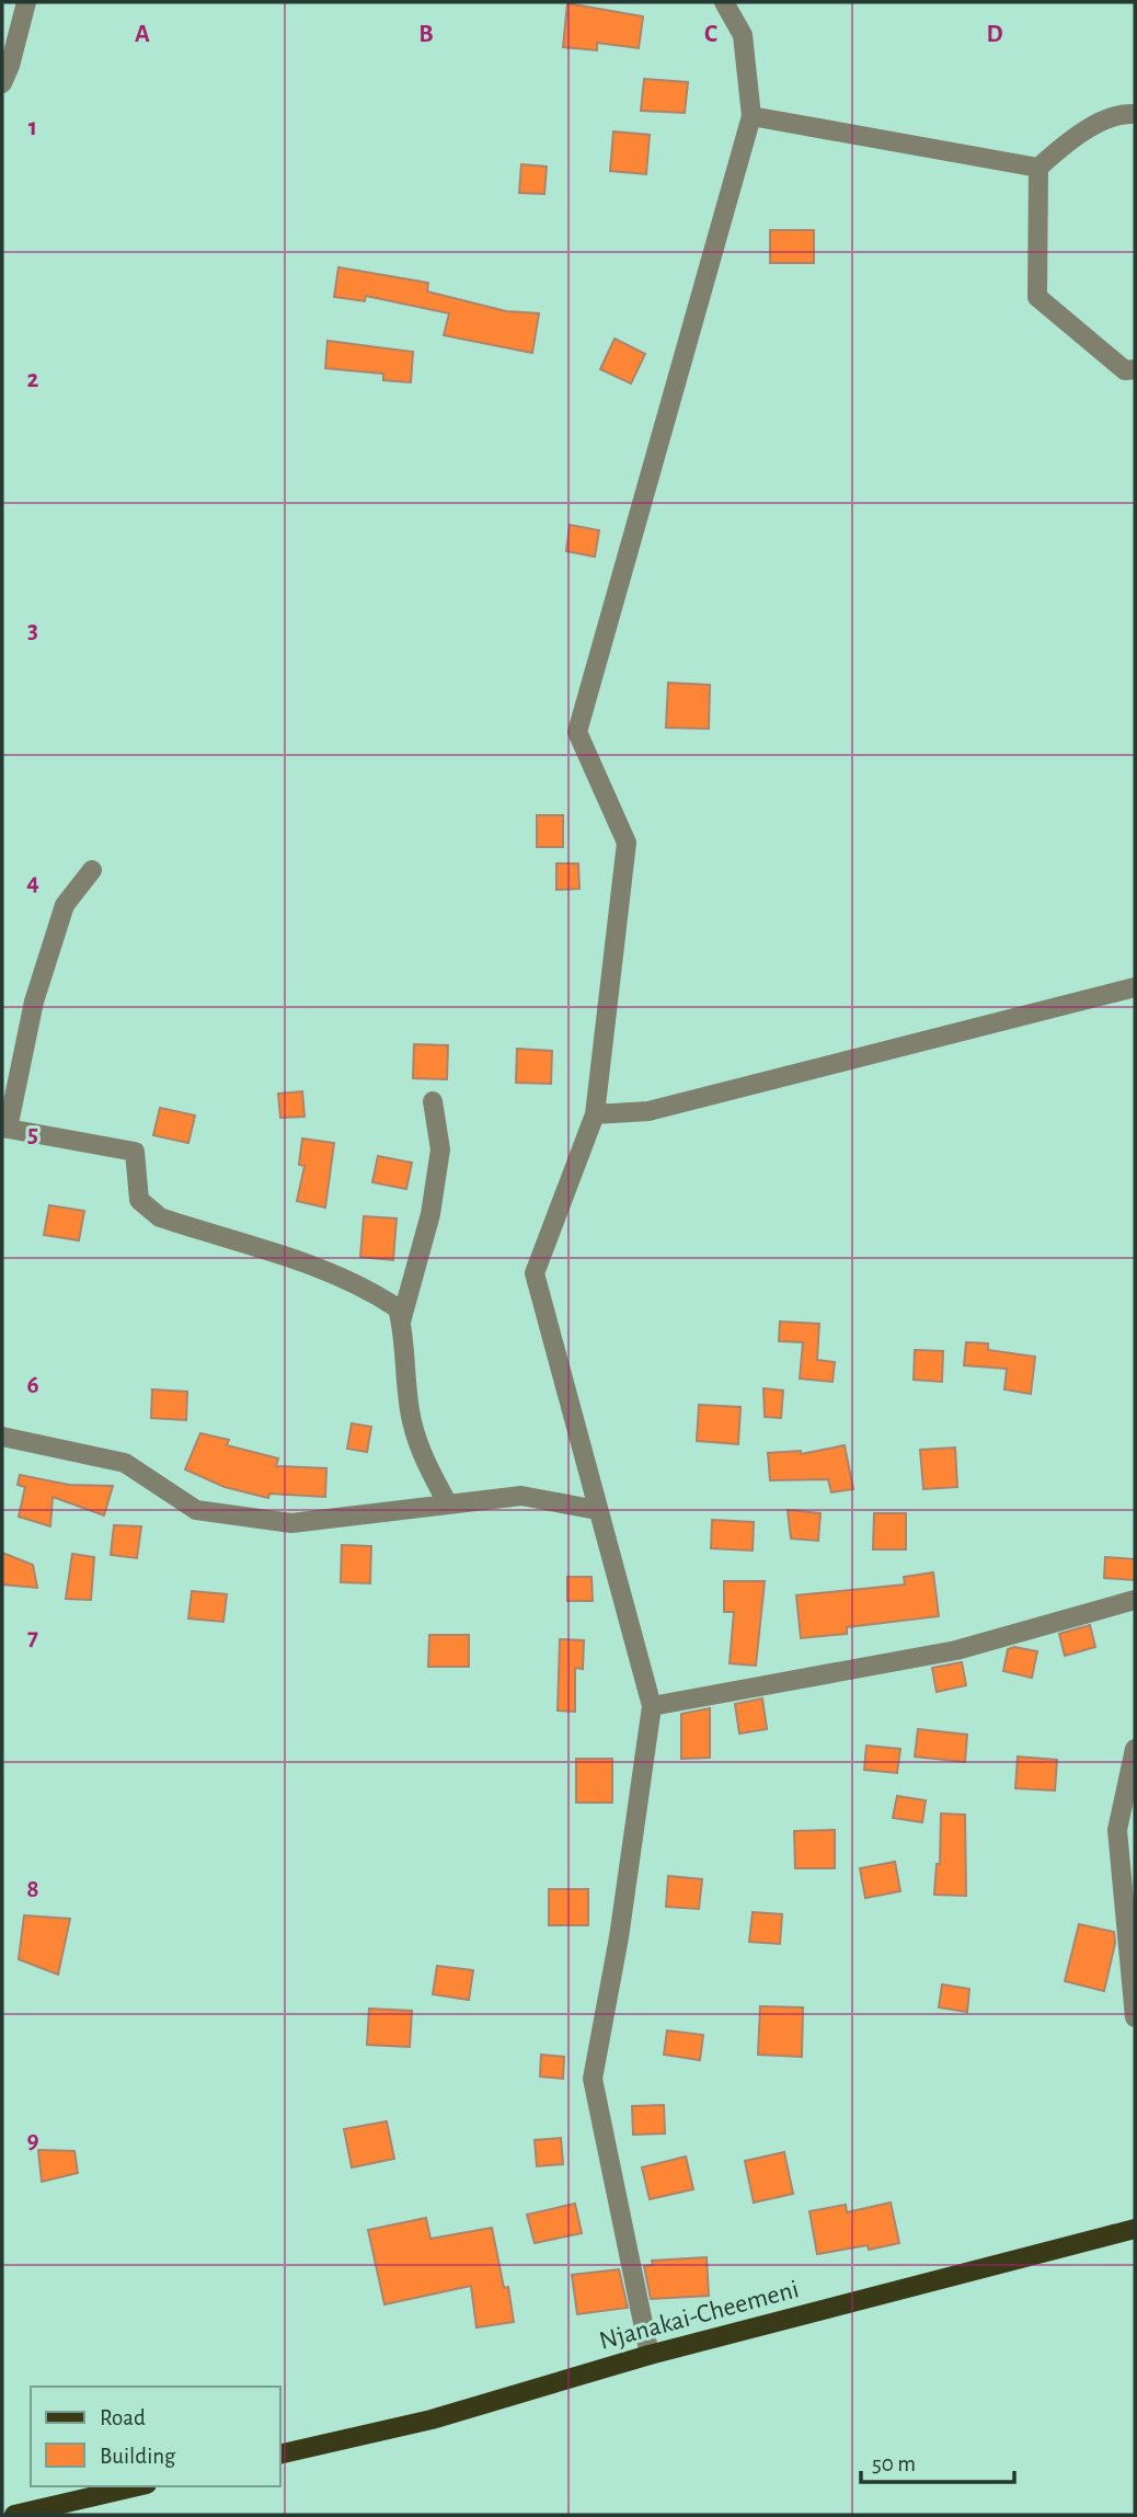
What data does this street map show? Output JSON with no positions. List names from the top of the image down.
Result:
{
  "streets": {
    "main road": ["Njanakai-Cheemeni"]
  },
  "legend": ["Road", "Building"],
  "scale_bar": "50 m",
  "grid": {
    "columns": [
      "A",
      "B",
      "C",
      "D"
    ],
    "rows": [
      "1",
      "2",
      "3",
      "4",
      "5",
      "6",
      "7",
      "8",
      "9"
    ]
  }
}
